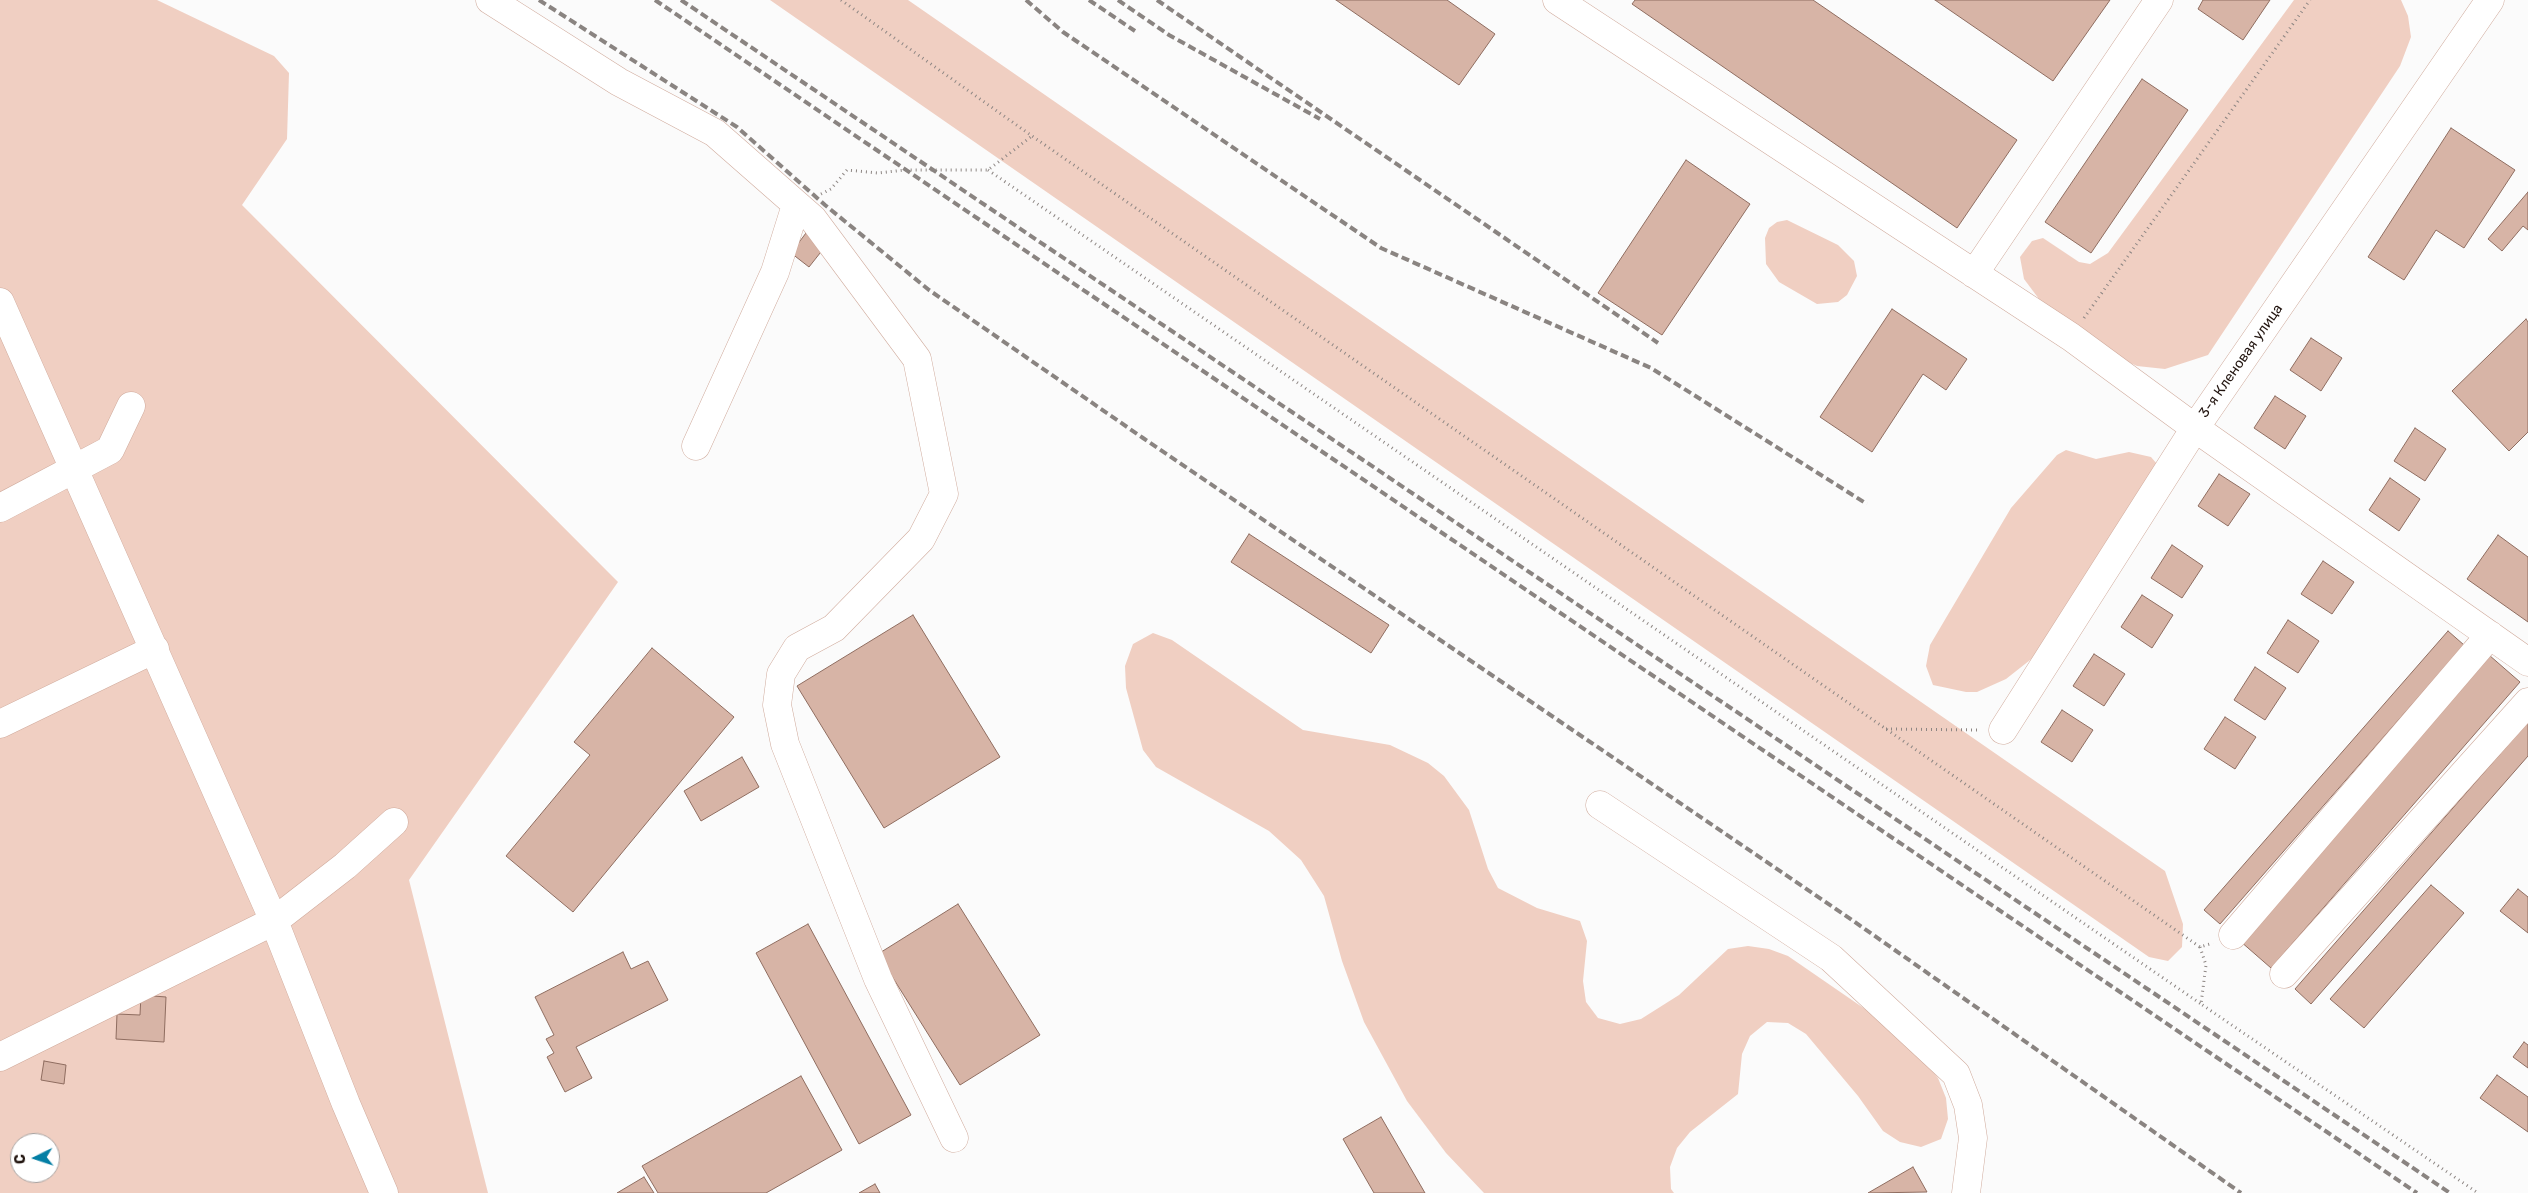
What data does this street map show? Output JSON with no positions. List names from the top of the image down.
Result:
{
  "streets": {
    "street": ["3-я Кленовая улица"]
  },
  "north": "left"
}
